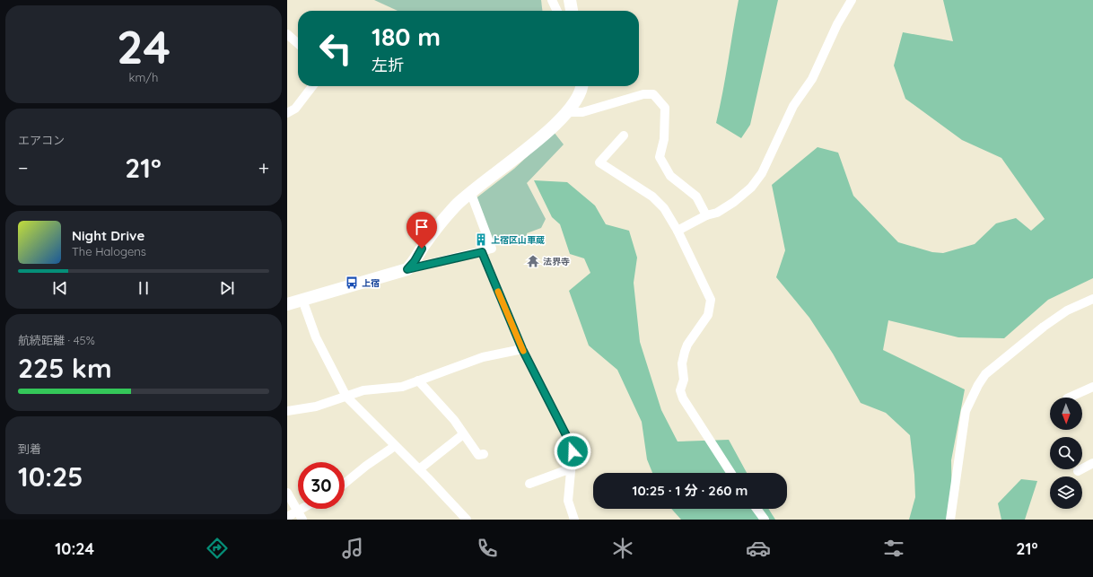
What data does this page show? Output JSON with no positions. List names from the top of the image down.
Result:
{
  "places": {
    "building": ["上宿区山車蔵"],
    "temple": ["法界寺"],
    "bus stop": ["上宿"]
  },
  "north": "bottom",
  "page": {
    "tile": [
      ["24", "km/h"],
      "エアコン",
      ["航続距離 · 45%", "225 km"],
      ["到着", "10:25"]
    ],
    "turn": ["180 m", "左折"],
    "heat": ["−", "21°", "+"],
    "song": ["Night Drive", "The Halogens"],
    "limit": "30",
    "trip": "10:25 · 1 分 · 260 m",
    "tabs": ["10:24", "21°"]
  }
}
